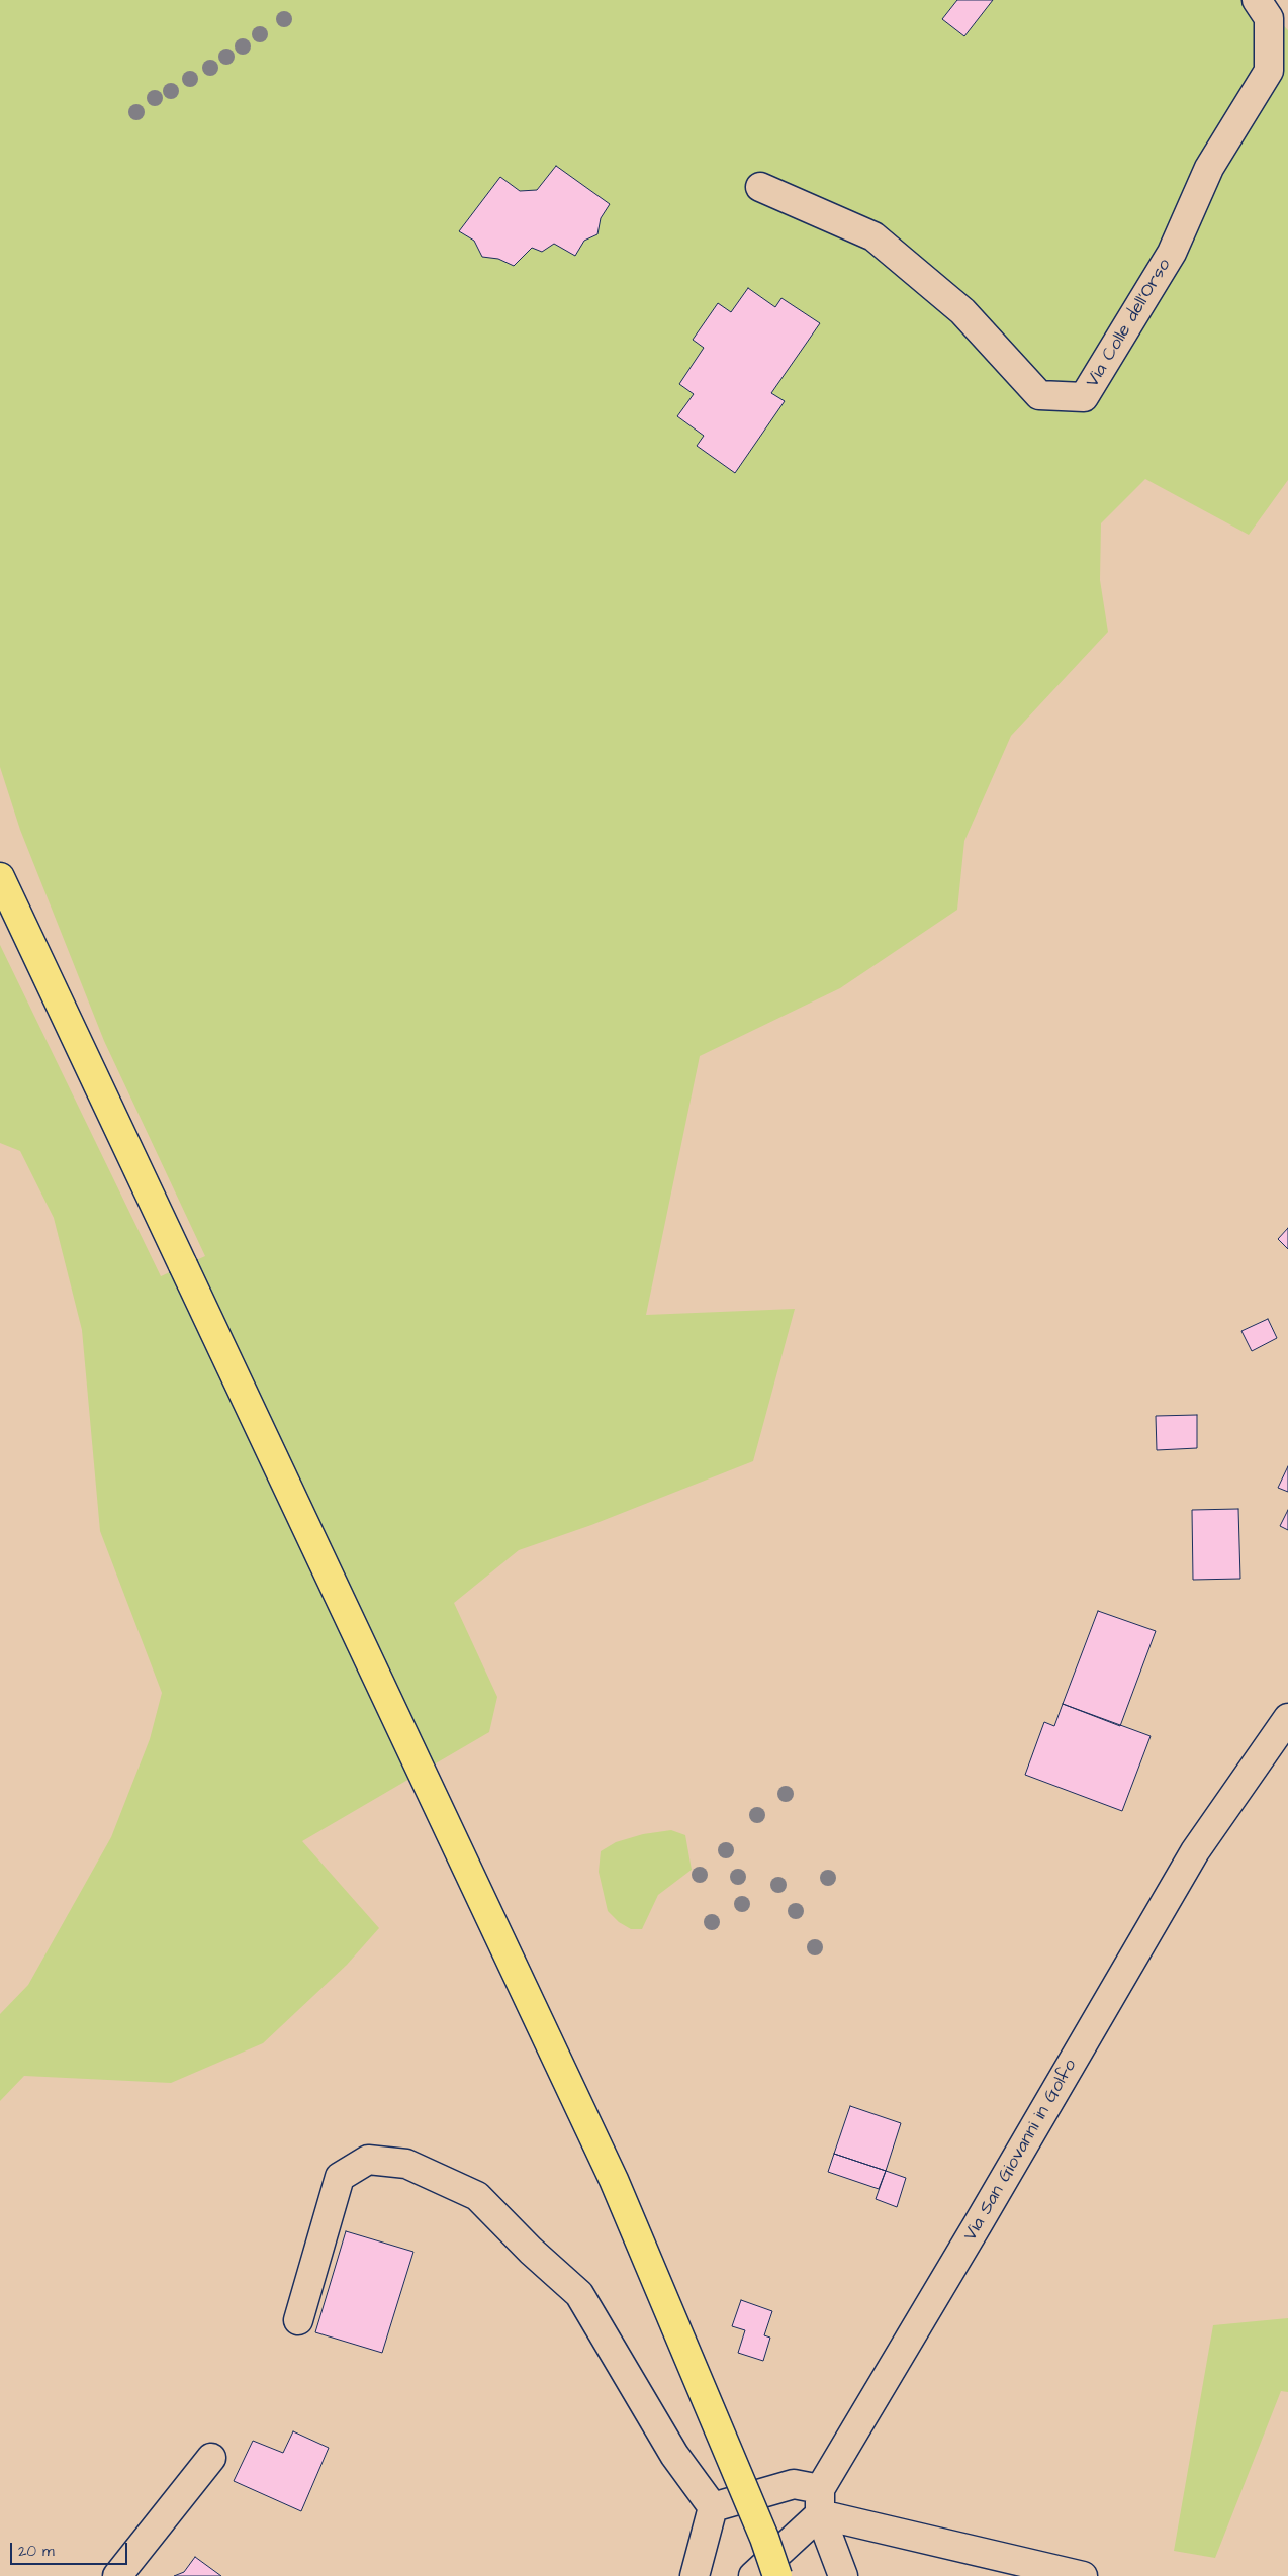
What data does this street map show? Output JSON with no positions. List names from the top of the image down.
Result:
{
  "streets": {
    "street": ["Via Colle dell'Orso", "Via San Giovanni in Golfo"]
  },
  "scale_bar": "20 m"
}
